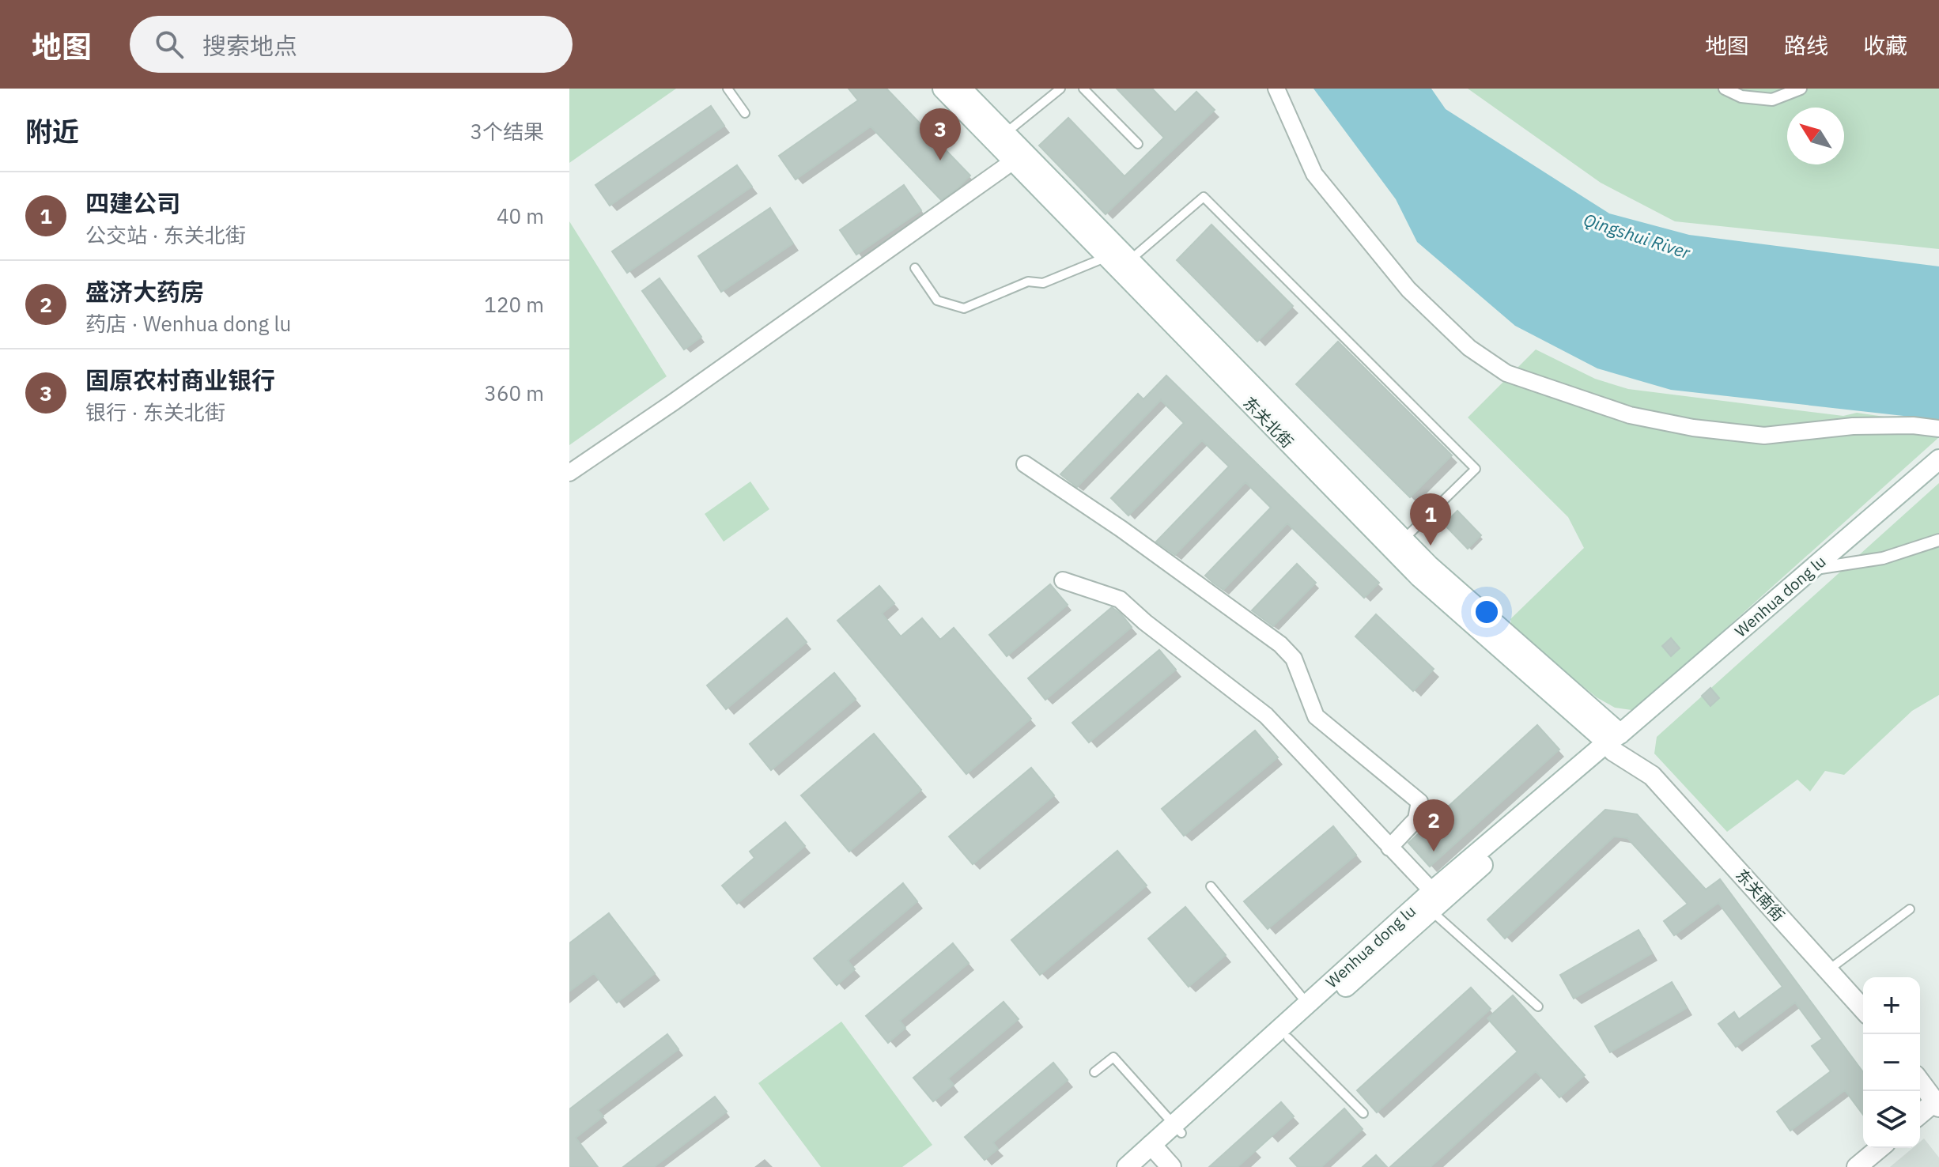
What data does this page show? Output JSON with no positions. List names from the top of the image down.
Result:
{
  "streets": {
    "main road": ["东关北街", "Wenhua dong lu", "东关南街"]
  },
  "crossings": [
    ["东关北街", "Wenhua dong lu"],
    ["东关北街", "东关南街"],
    ["Wenhua dong lu", "东关南街"]
  ],
  "water": ["Qingshui River"],
  "north": "top left",
  "page": {
    "header": "地图",
    "search": "搜索地点",
    "nav": ["地图", "路线", "收藏"],
    "heading": ["附近", "3个结果"],
    "pins": ["3", "1", "2"],
    "list": [
      {
        "mark": "1",
        "name": "四建公司",
        "note": "公交站 · 东关北街",
        "value": "40 m"
      },
      {
        "mark": "2",
        "name": "盛济大药房",
        "note": "药店 · Wenhua dong lu",
        "value": "120 m"
      },
      {
        "mark": "3",
        "name": "固原农村商业银行",
        "note": "银行 · 东关北街",
        "value": "360 m"
      }
    ],
    "map_buttons": ["+", "−"]
  }
}
